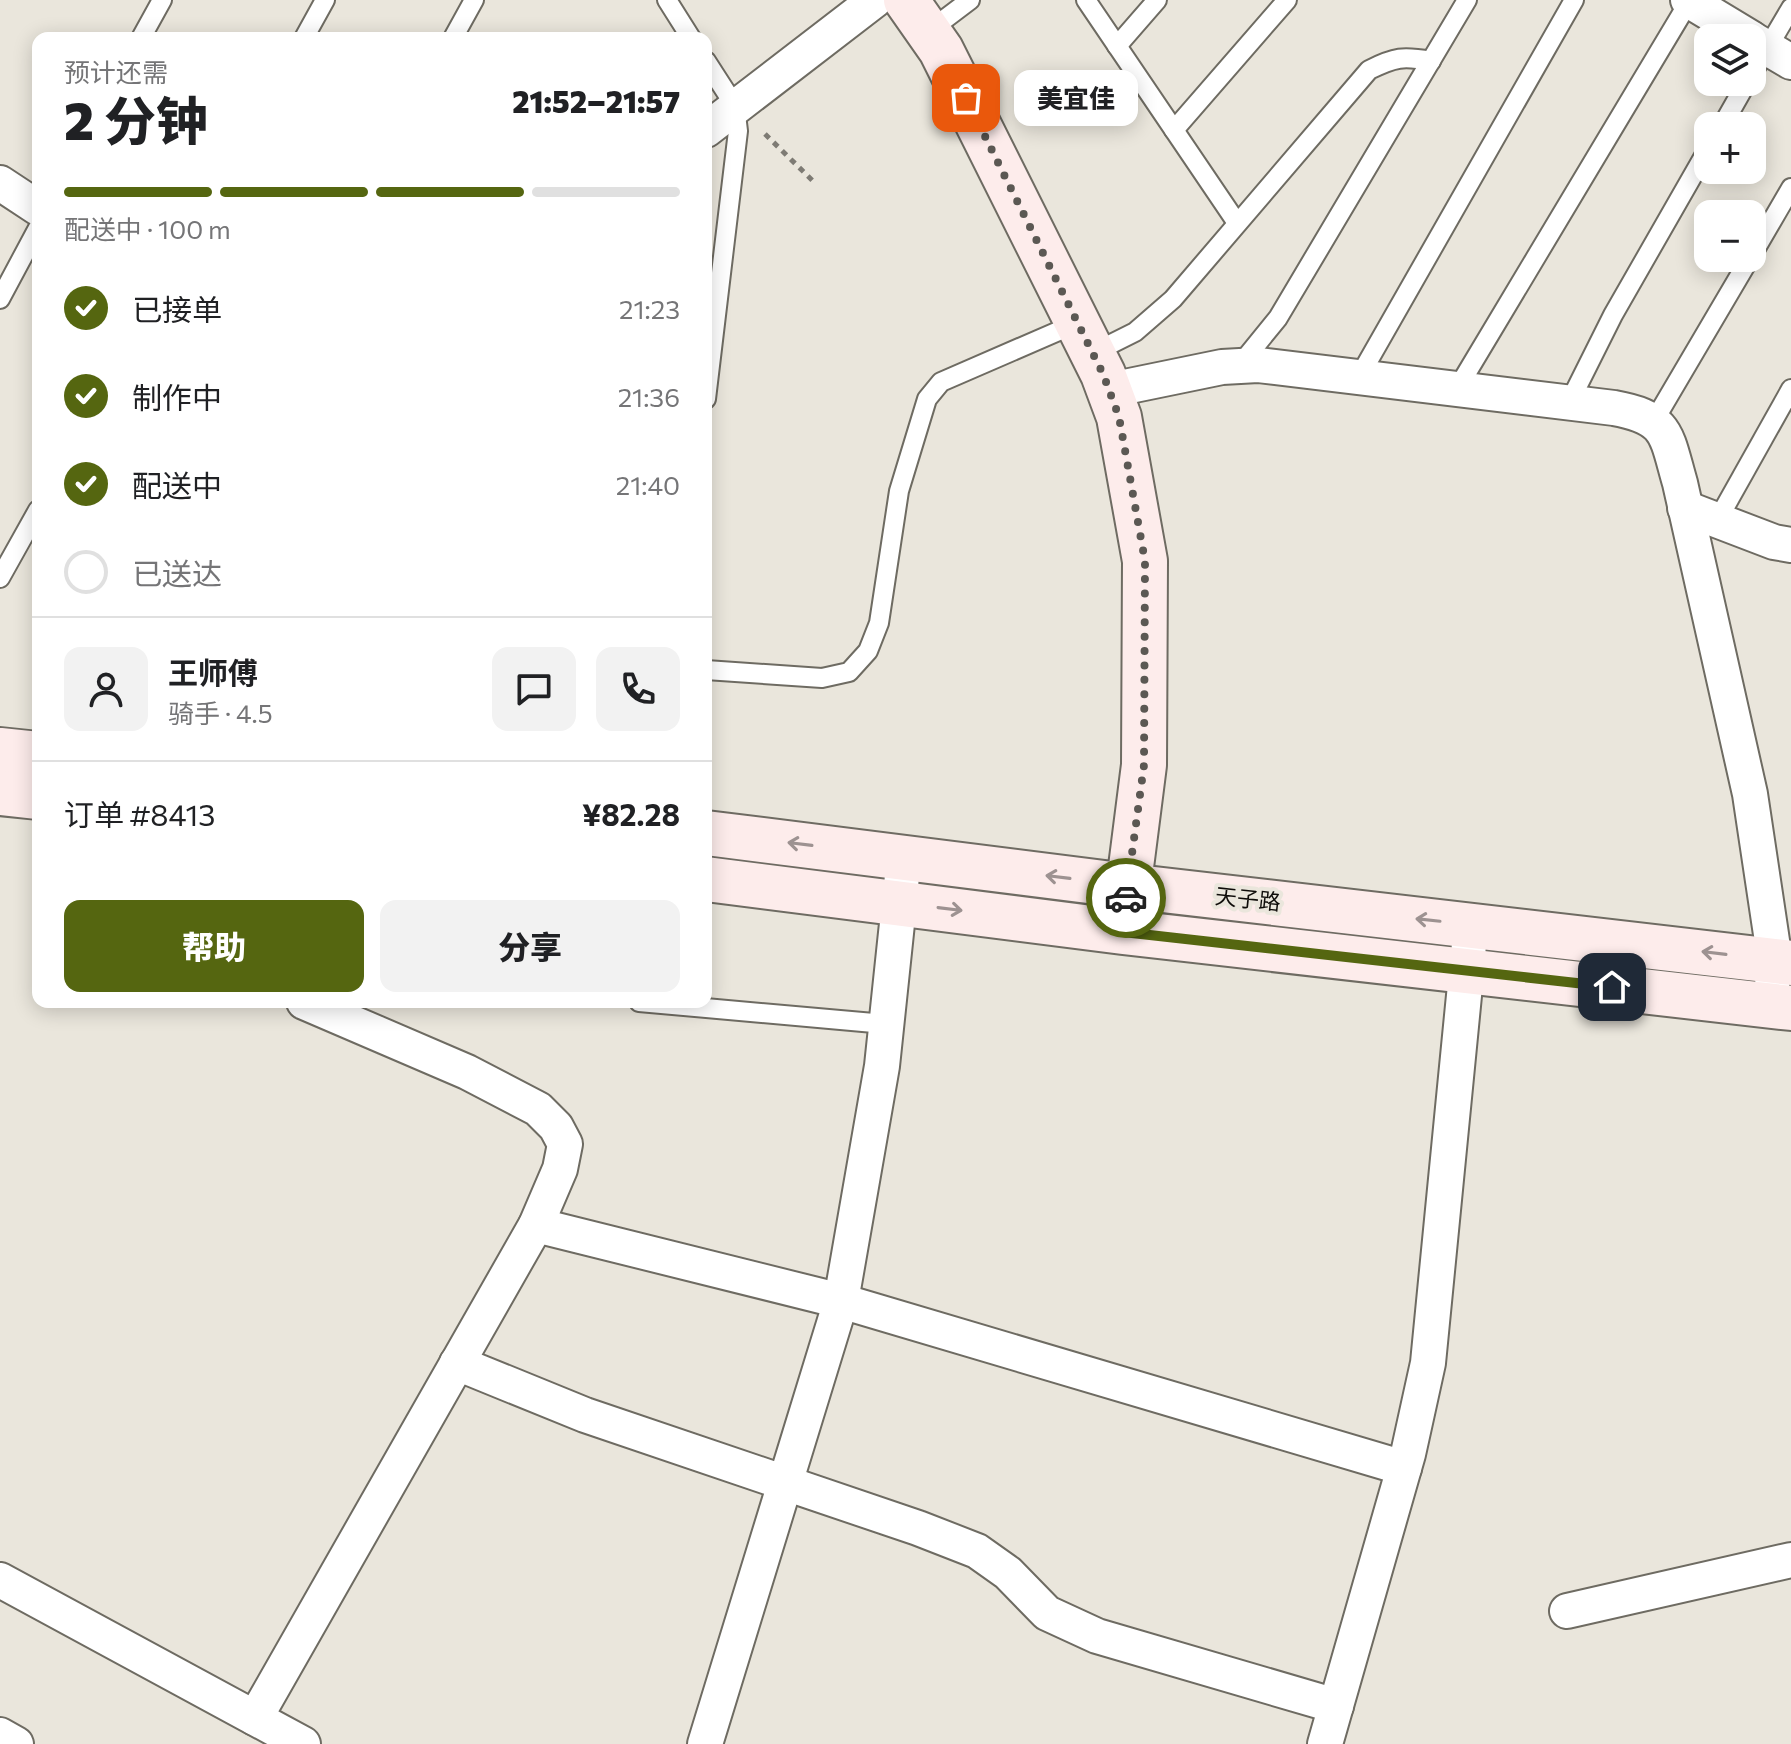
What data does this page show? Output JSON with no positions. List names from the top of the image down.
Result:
{
  "streets": {
    "street": ["天子路"]
  },
  "places": ["美宜佳"],
  "page": {
    "map_buttons": ["+", "−"],
    "heading": ["2 分钟", "预计还需", "21:52–21:57"],
    "panel": [
      "王师傅",
      "骑手 · 4.5",
      "订单 #8413",
      "¥82.28"
    ],
    "bubble": "美宜佳",
    "bar": "配送中 · 100 m",
    "list": [
      ["已接单", "21:23"],
      ["制作中", "21:36"],
      ["配送中", "21:40"],
      "已送达"
    ],
    "buttons": ["帮助", "分享"]
  }
}
